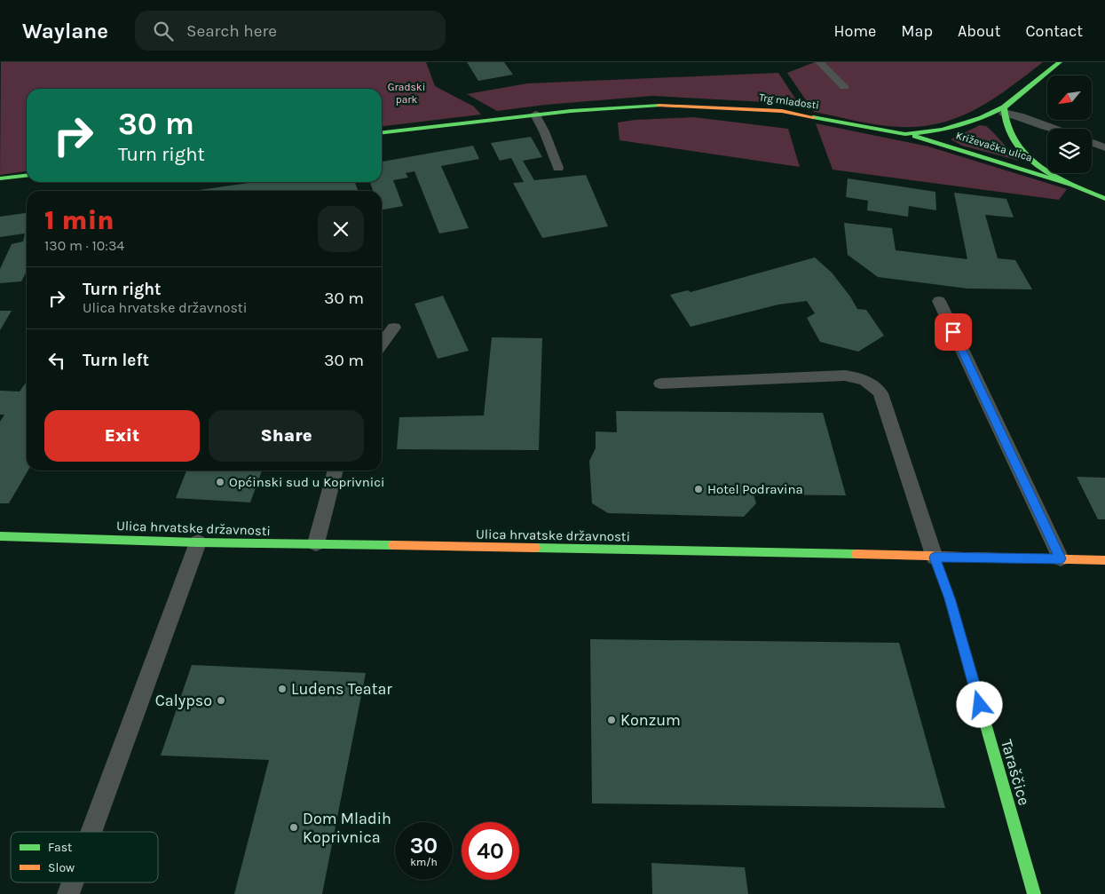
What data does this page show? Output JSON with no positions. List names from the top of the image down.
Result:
{
  "streets": {
    "main road": [
      "Trg mladosti",
      "Križevačka ulica",
      "Ulica hrvatske državnosti",
      "Taraščice"
    ]
  },
  "crossings": [
    ["Trg mladosti", "Križevačka ulica"],
    ["Ulica hrvatske državnosti", "Taraščice"]
  ],
  "parks": ["Gradski park"],
  "places": [
    "Općinski sud u Koprivnici",
    "Hotel Podravina",
    "Ludens Teatar",
    "Calypso",
    "Konzum",
    "Dom Mladih Koprivnica"
  ],
  "legend": ["Fast", "Slow"],
  "north": "bottom left",
  "page": {
    "header": "Waylane",
    "search": "Search here",
    "nav": [
      "Home",
      "Map",
      "About",
      "Contact"
    ],
    "turn": ["30 m", "Turn right"],
    "heading": ["1 min", "130 m · 10:34"],
    "list": [
      {
        "name": "Turn right",
        "note": "Ulica hrvatske državnosti",
        "value": "30 m"
      },
      {
        "name": "Turn left",
        "value": "30 m"
      }
    ],
    "buttons": ["Exit", "Share"],
    "speed": "30 km/h",
    "limit": "40"
  }
}
